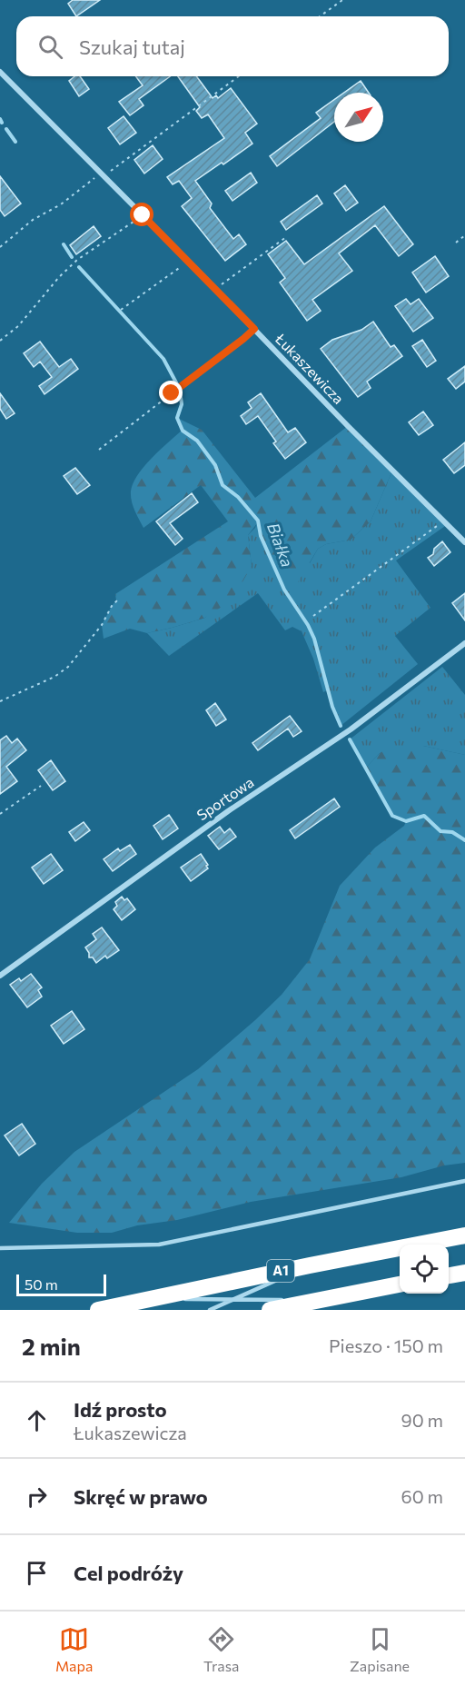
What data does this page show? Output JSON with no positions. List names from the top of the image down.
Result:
{
  "streets": {
    "highway": ["A1"],
    "street": ["Łukaszewicza", "Sportowa"]
  },
  "water": ["Białka"],
  "scale_bar": "50 m",
  "north": "top right",
  "page": {
    "search": "Szukaj tutaj",
    "scale": "50 m",
    "heading": ["2 min", "Pieszo · 150 m"],
    "list": [
      ["Idź prosto", "Łukaszewicza", "90 m"],
      ["Skręć w prawo", "60 m"],
      "Cel podróży"
    ],
    "nav": ["Mapa", "Trasa", "Zapisane"]
  }
}
